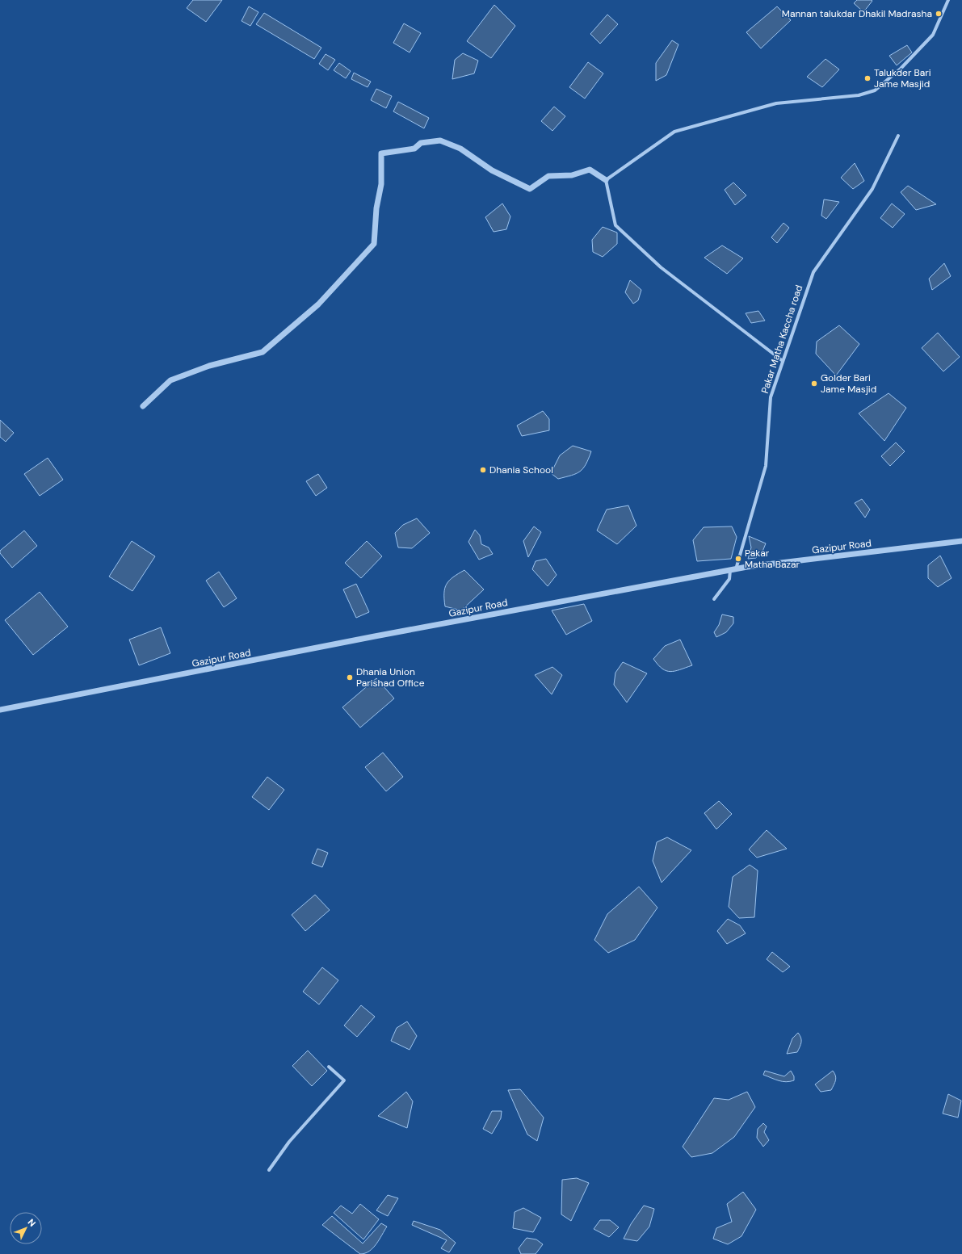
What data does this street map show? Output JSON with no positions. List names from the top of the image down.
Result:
{
  "streets": {
    "street": ["Pakar Matha Kaccha road", "Gazipur Road"]
  },
  "crossings": [
    ["Pakar Matha Kaccha road", "Gazipur Road"]
  ],
  "places": [
    "Mannan talukdar Dhakil Madrasha",
    "Talukder Bari Jame Masjid",
    "Golder Bari Jame Masjid",
    "Dhania School",
    "Pakar Matha Bazar",
    "Dhania Union Parishad Office"
  ],
  "north": "top right"
}
